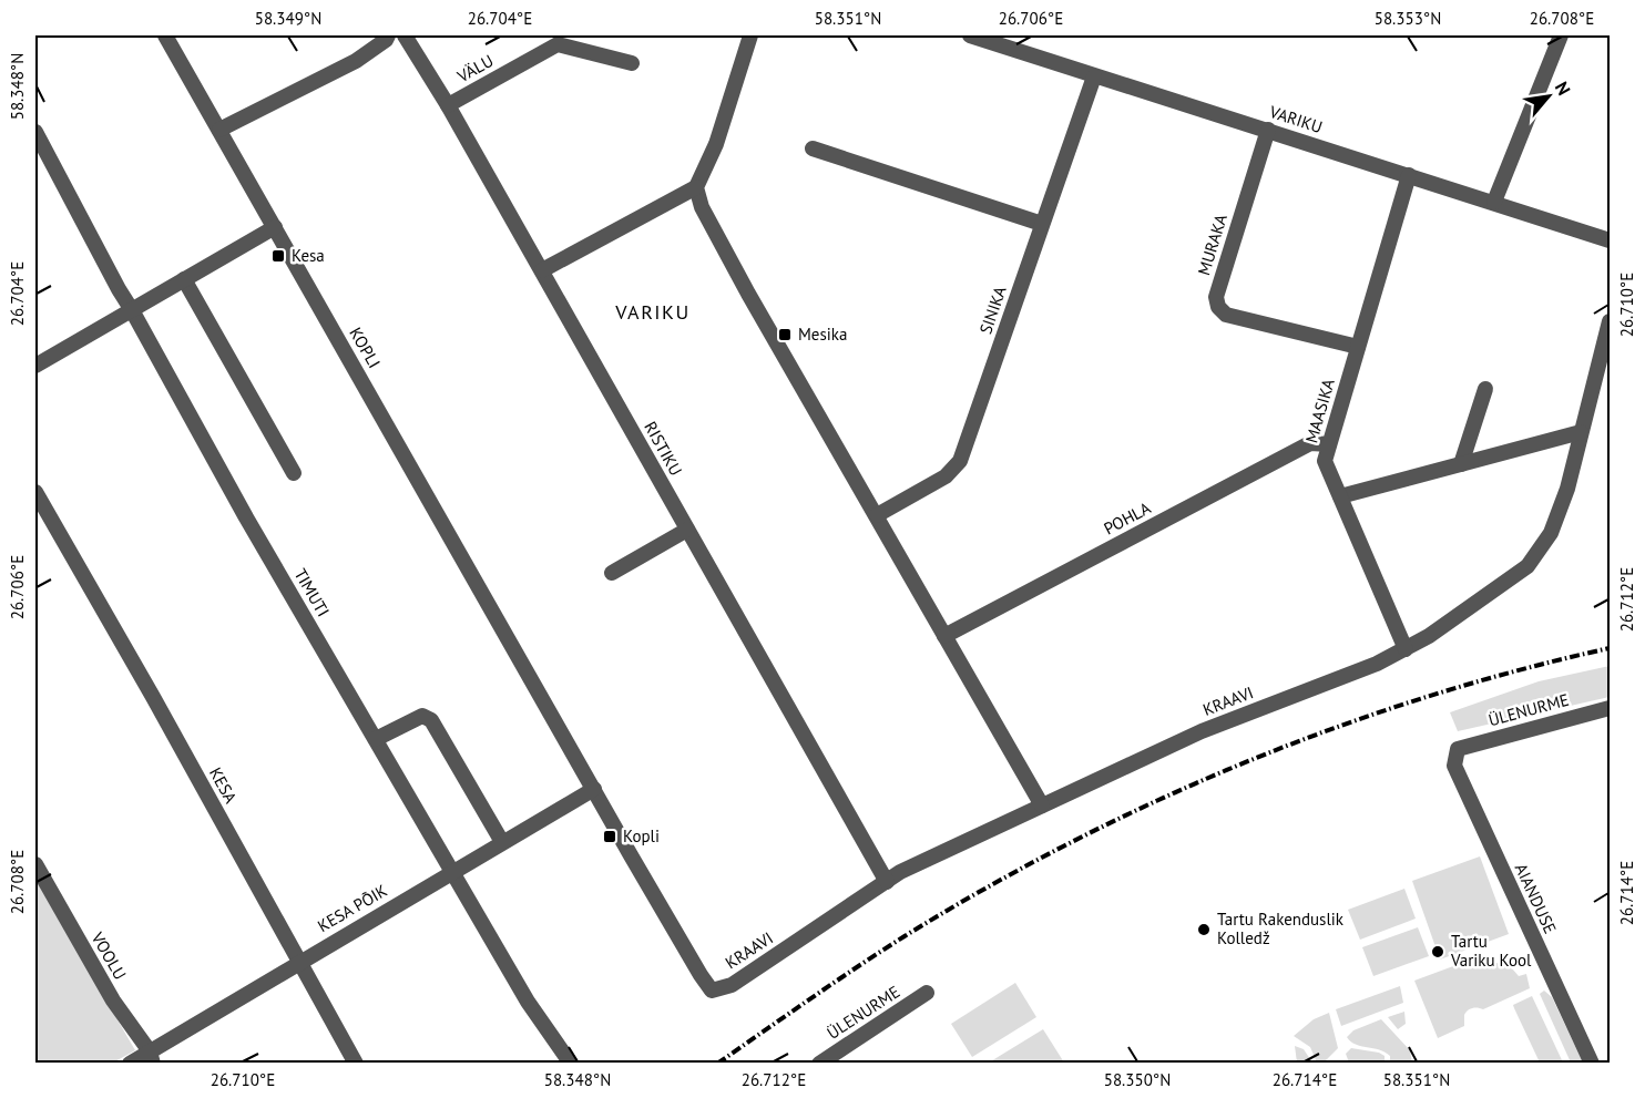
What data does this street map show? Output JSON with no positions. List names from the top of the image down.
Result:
{
  "streets": {
    "street": [
      "VÄLU",
      "VARIKU",
      "MURAKA",
      "SINIKA",
      "KOPLI",
      "MAASIKA",
      "RISTIKU",
      "POHLA",
      "TIMUTI",
      "KRAAVI",
      "ÜLENURME",
      "KESA",
      "AIANDUSE",
      "KESA PÕIK",
      "VOOLU"
    ]
  },
  "crossings": [
    ["VÄLU", "RISTIKU"],
    ["VARIKU", "MURAKA"],
    ["VARIKU", "SINIKA"],
    ["VARIKU", "MAASIKA"],
    ["MURAKA", "MAASIKA"],
    ["KOPLI", "KRAAVI"],
    ["KOPLI", "KESA PÕIK"],
    ["MAASIKA", "POHLA"],
    ["MAASIKA", "KRAAVI"],
    ["RISTIKU", "KRAAVI"],
    ["TIMUTI", "KESA PÕIK"],
    ["ÜLENURME", "AIANDUSE"],
    ["KESA", "KESA PÕIK"],
    ["KESA PÕIK", "VOOLU"]
  ],
  "districts": ["VARIKU"],
  "places": {
    "transit": ["Kesa", "Mesika", "Kopli"],
    "other": ["Tartu Rakenduslik Kolledž", "Tartu Variku Kool"]
  },
  "north": "top right",
  "coordinates": [
    "58.349°N",
    "26.704°E",
    "58.351°N",
    "26.706°E",
    "58.353°N",
    "26.708°E",
    "58.348°N",
    "26.710°E",
    "26.712°E",
    "26.714°E",
    "58.350°N"
  ]
}
